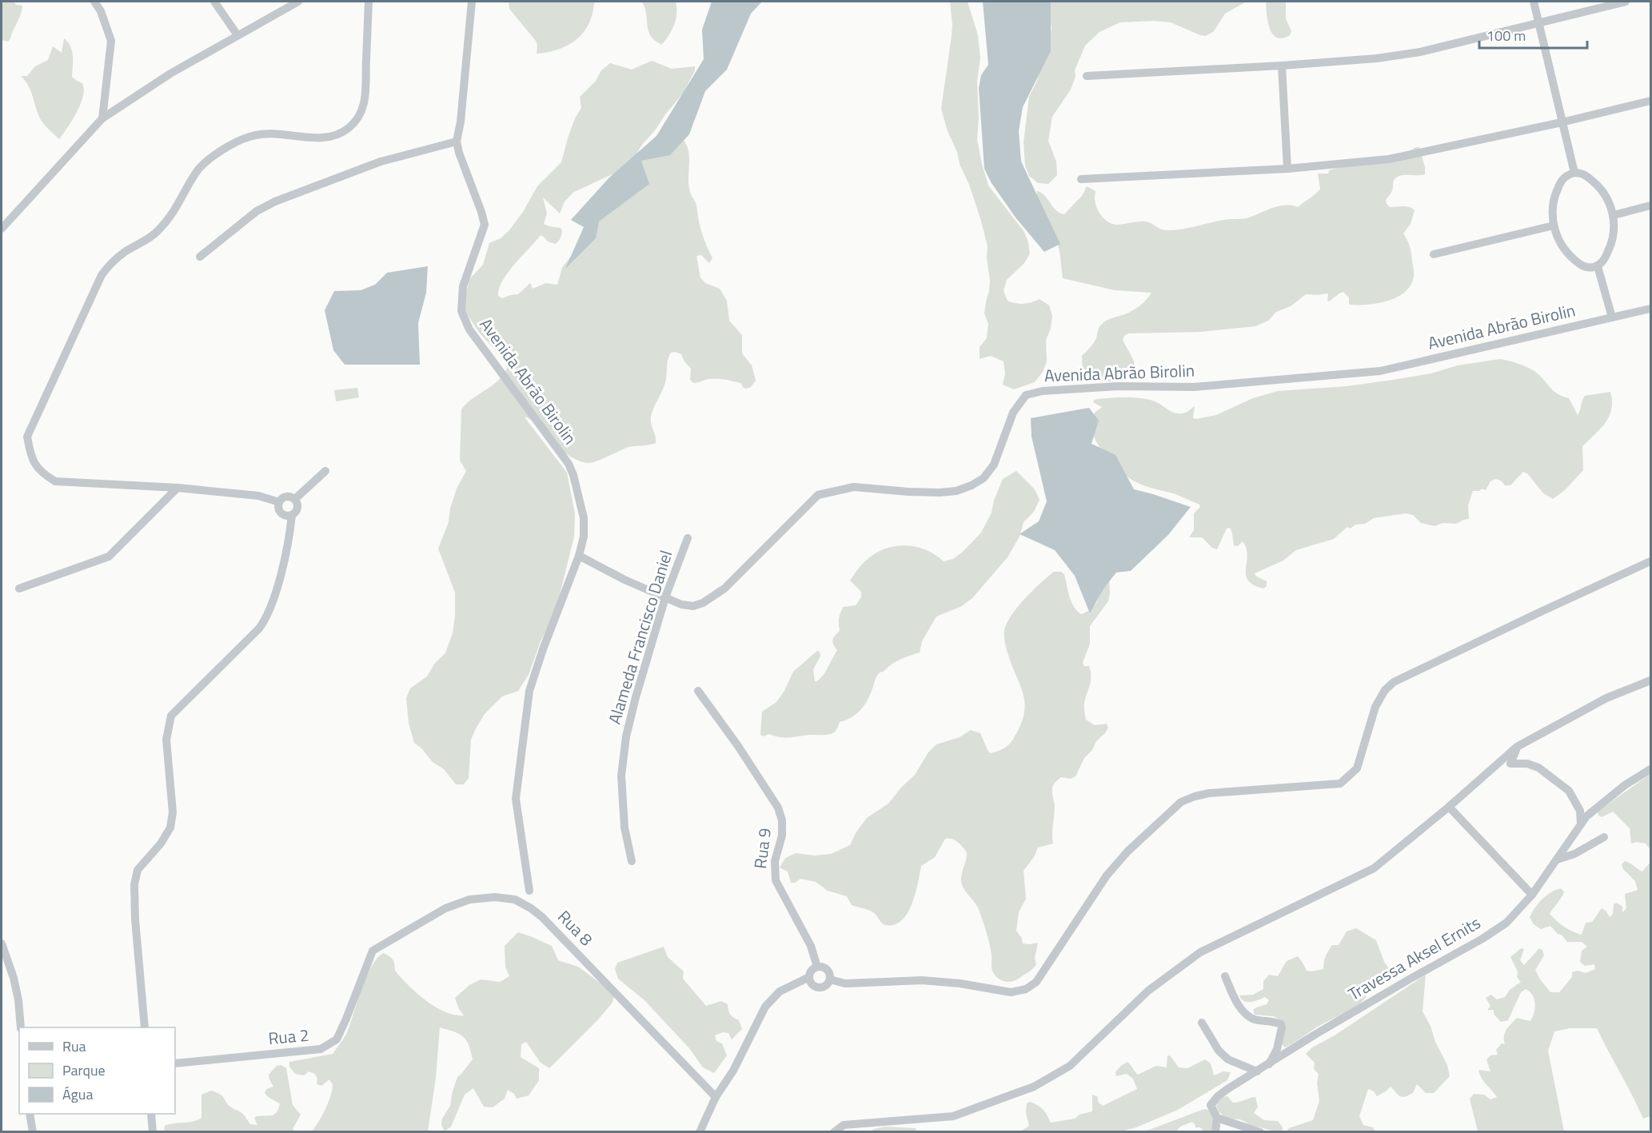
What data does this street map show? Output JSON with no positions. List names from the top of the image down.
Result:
{
  "streets": {
    "street": [
      "Avenida Abrão Birolin",
      "Alameda Francisco Daniel",
      "Rua 9",
      "Rua 8",
      "Travessa Aksel Ernits",
      "Rua 2"
    ]
  },
  "crossings": [
    ["Avenida Abrão Birolin", "Alameda Francisco Daniel"],
    ["Rua 8", "Rua 2"]
  ],
  "legend": ["Rua", "Parque", "Água"],
  "scale_bar": "100 m"
}
